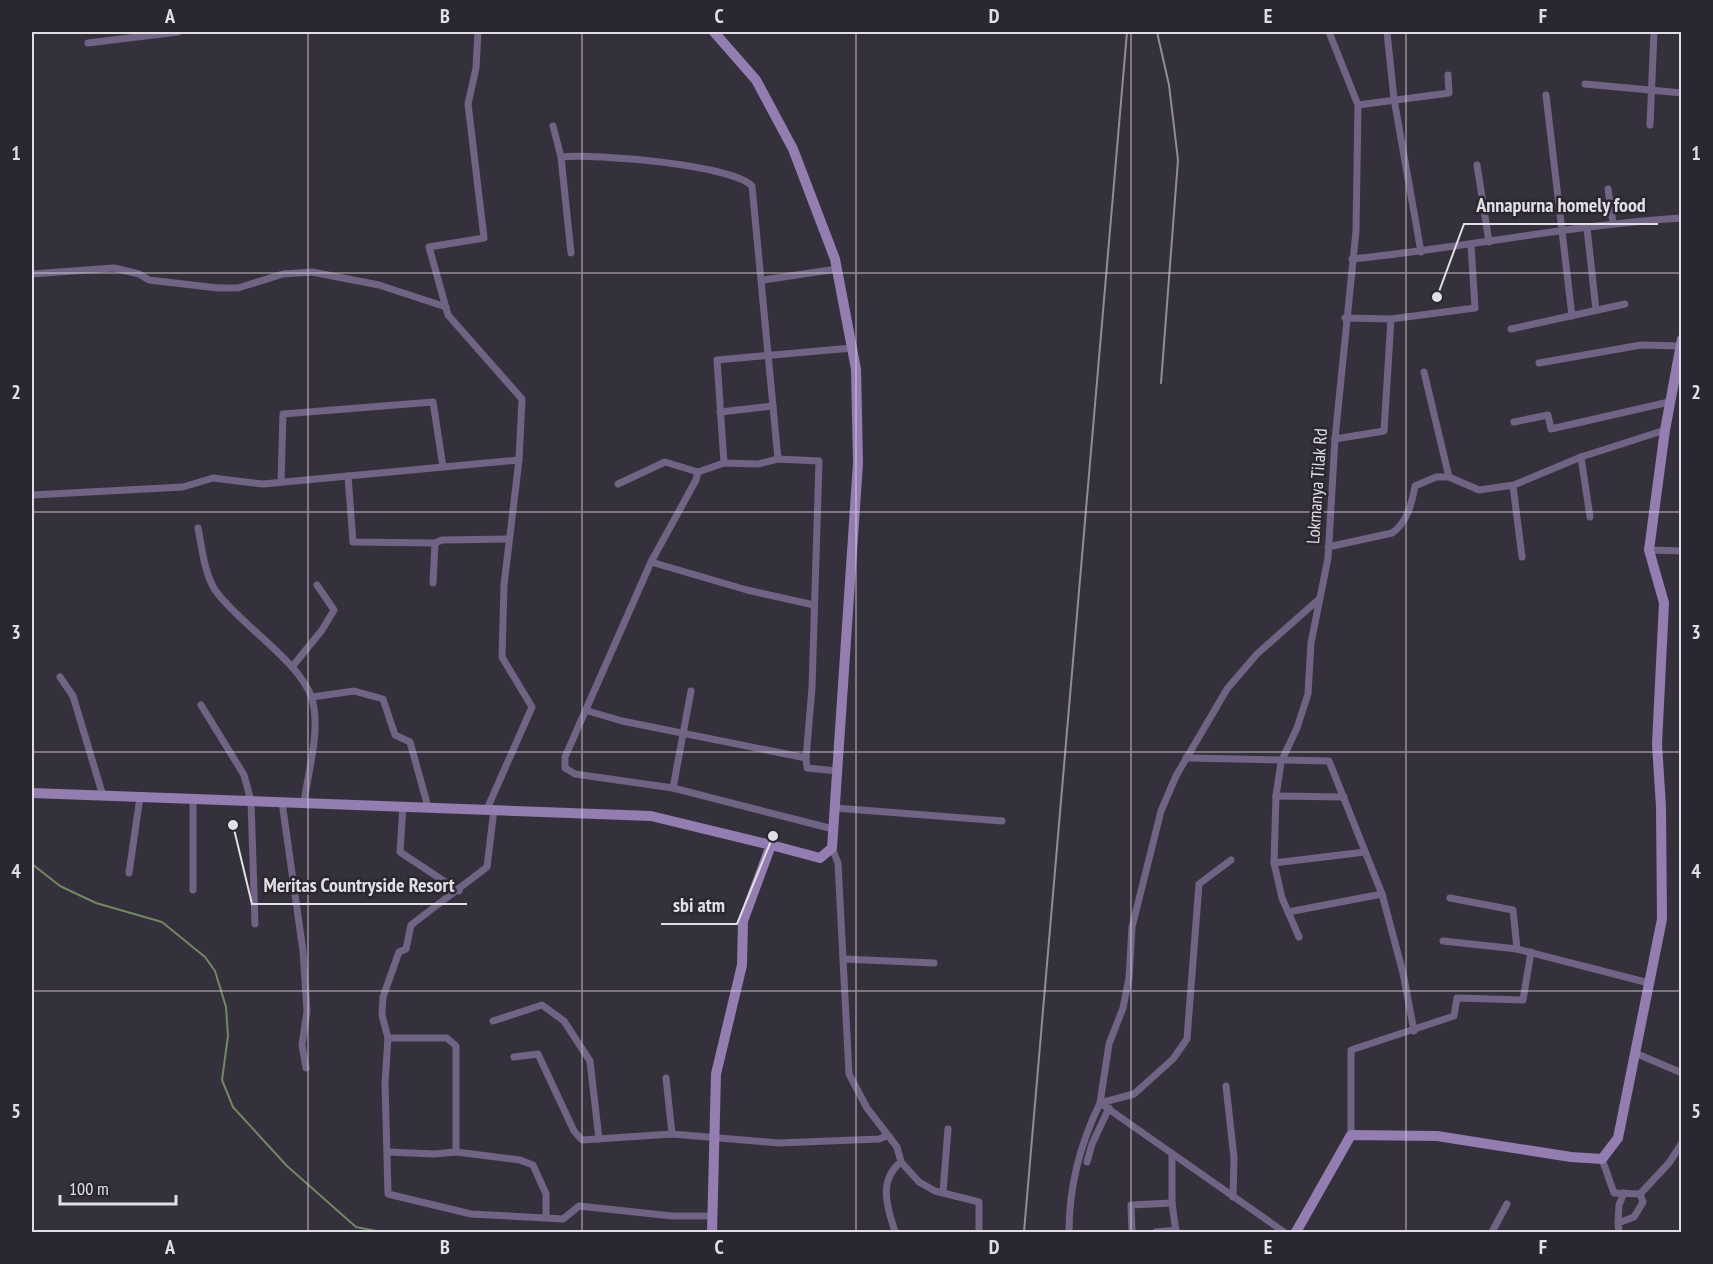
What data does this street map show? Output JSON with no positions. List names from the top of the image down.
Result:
{
  "streets": {
    "street": ["Lokmanya Tilak Rd"]
  },
  "places": ["Annapurna homely food", "Meritas Countryside Resort", "sbi atm"],
  "scale_bar": "100 m",
  "grid": {
    "columns": [
      "A",
      "B",
      "C",
      "D",
      "E",
      "F"
    ],
    "rows": [
      "1",
      "2",
      "3",
      "4",
      "5"
    ]
  }
}
